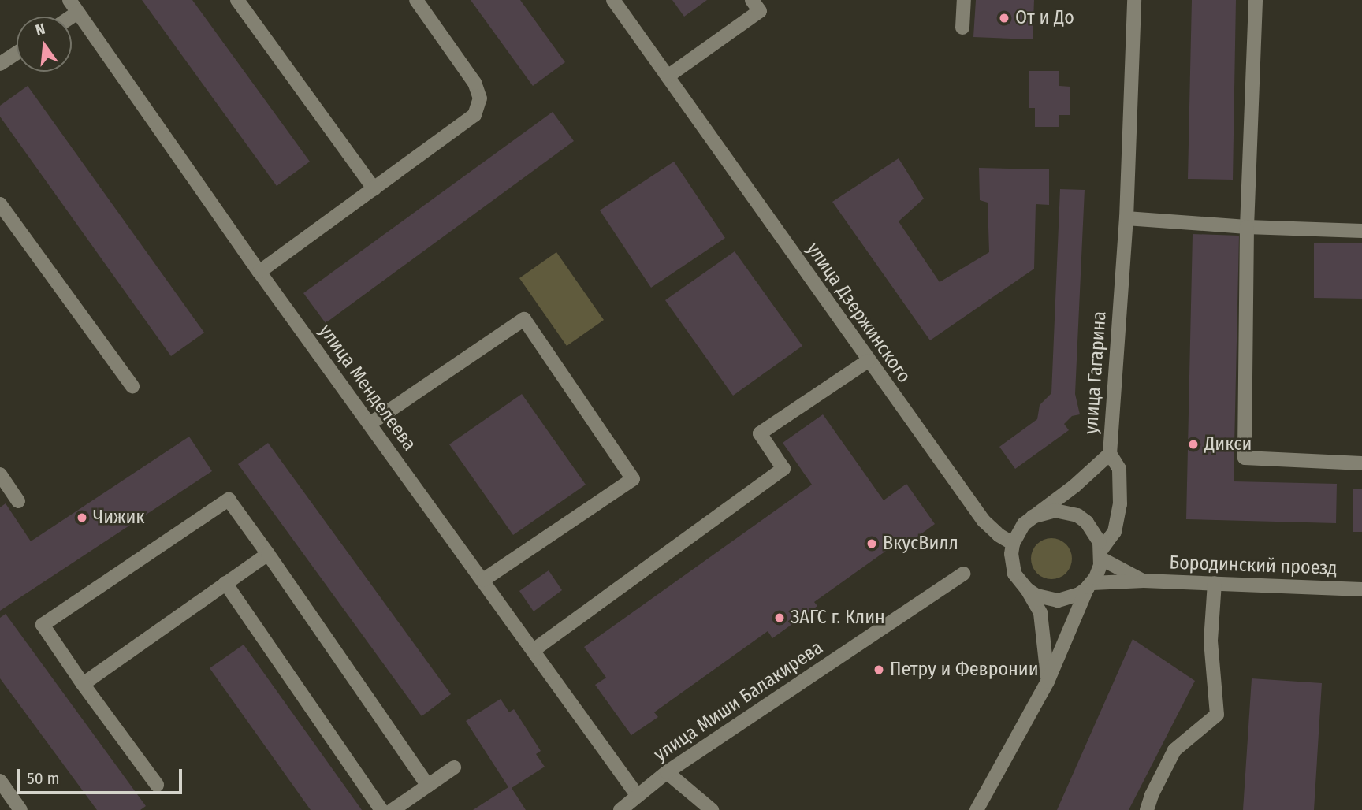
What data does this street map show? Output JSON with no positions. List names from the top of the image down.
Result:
{
  "streets": {
    "street": [
      "улица Дзержинского",
      "улица Гагарина",
      "улица Менделеева",
      "Бородинский проезд",
      "улица Миши Балакирева"
    ]
  },
  "crossings": [
    ["улица Дзержинского", "улица Гагарина"],
    ["улица Дзержинского", "Бородинский проезд"],
    ["улица Гагарина", "Бородинский проезд"],
    ["улица Менделеева", "улица Миши Балакирева"]
  ],
  "places": [
    "От и До",
    "Дикси",
    "Чижик",
    "ВкусВилл",
    "ЗАГС г. Клин",
    "Петру и Февронии"
  ],
  "scale_bar": "50 m",
  "north": "top"
}
